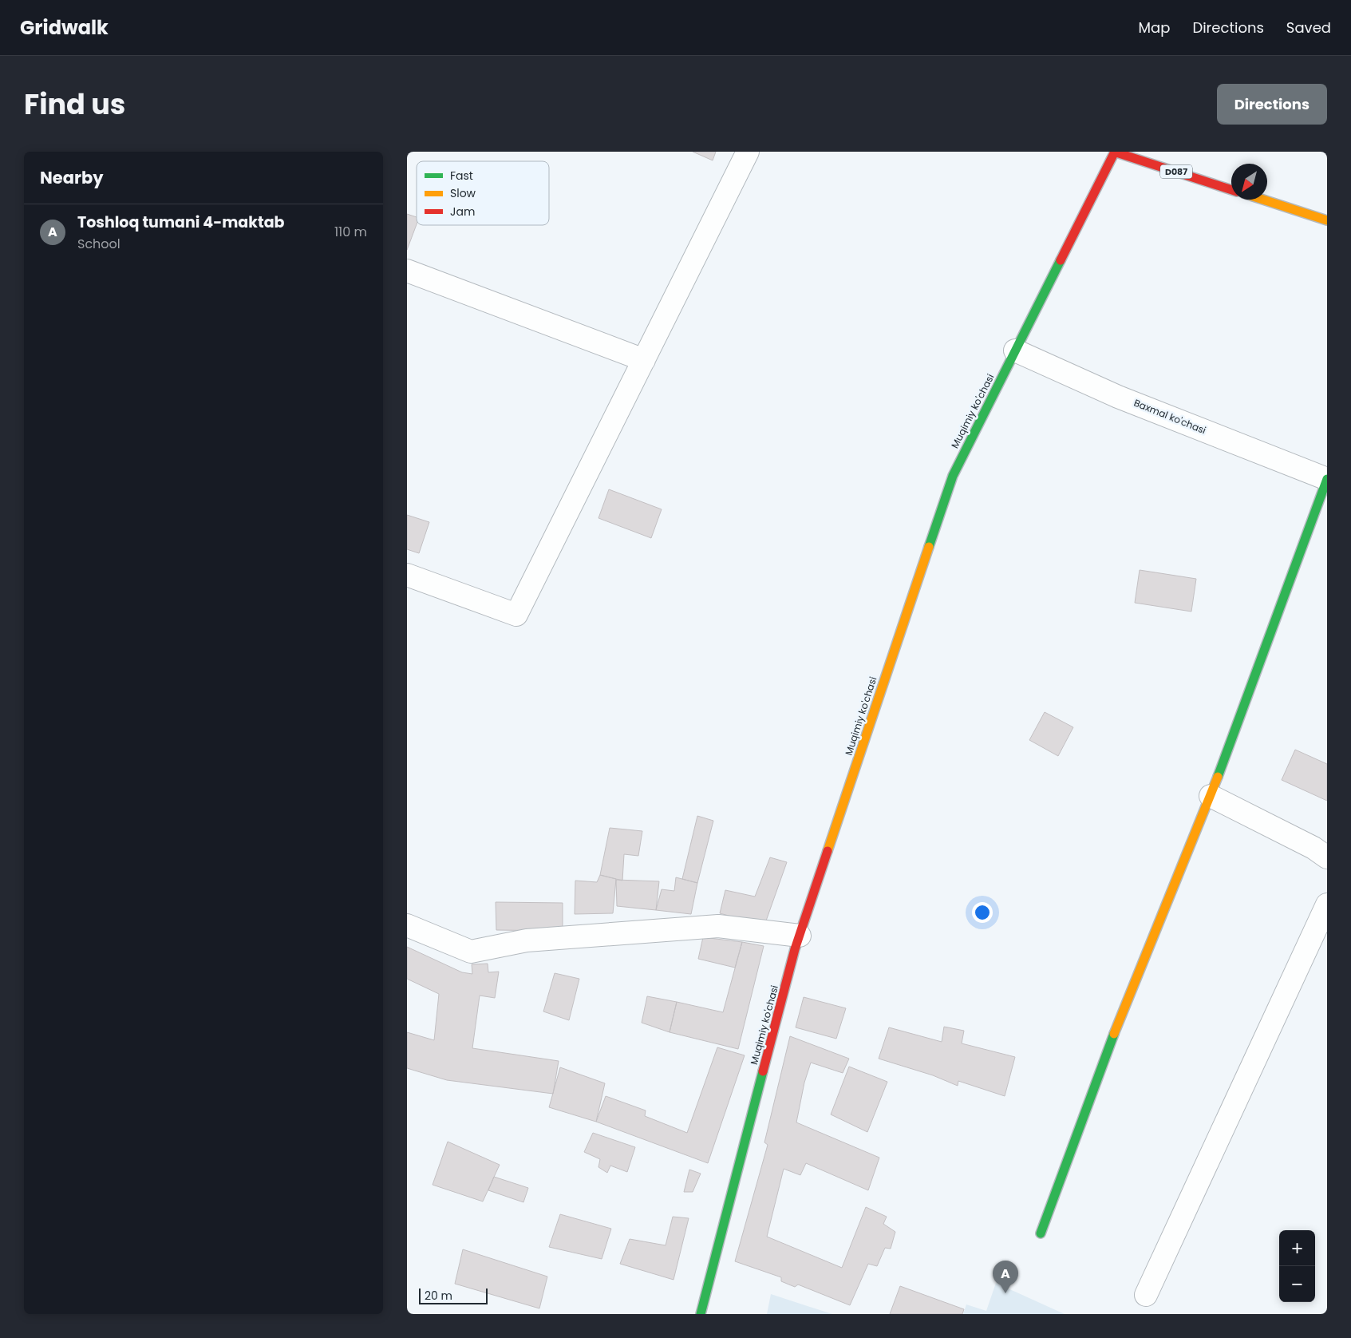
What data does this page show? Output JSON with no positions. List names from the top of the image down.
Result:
{
  "streets": {
    "street": ["D087", "Muqimiy ko'chasi", "Baxmal ko'chasi"]
  },
  "crossings": [
    ["D087", "Muqimiy ko'chasi"],
    ["Muqimiy ko'chasi", "Baxmal ko'chasi"]
  ],
  "legend": ["Fast", "Slow", "Jam"],
  "scale_bar": "20 m",
  "north": "bottom left",
  "page": {
    "header": "Gridwalk",
    "nav": ["Map", "Directions", "Saved"],
    "title": "Find us",
    "buttons": "Directions",
    "heading": "Nearby",
    "list": [
      {
        "mark": "A",
        "name": "Toshloq tumani 4-maktab",
        "note": "School",
        "value": "110 m"
      }
    ],
    "map_buttons": ["+", "−"],
    "pins": "A",
    "scale": "20 m"
  }
}
